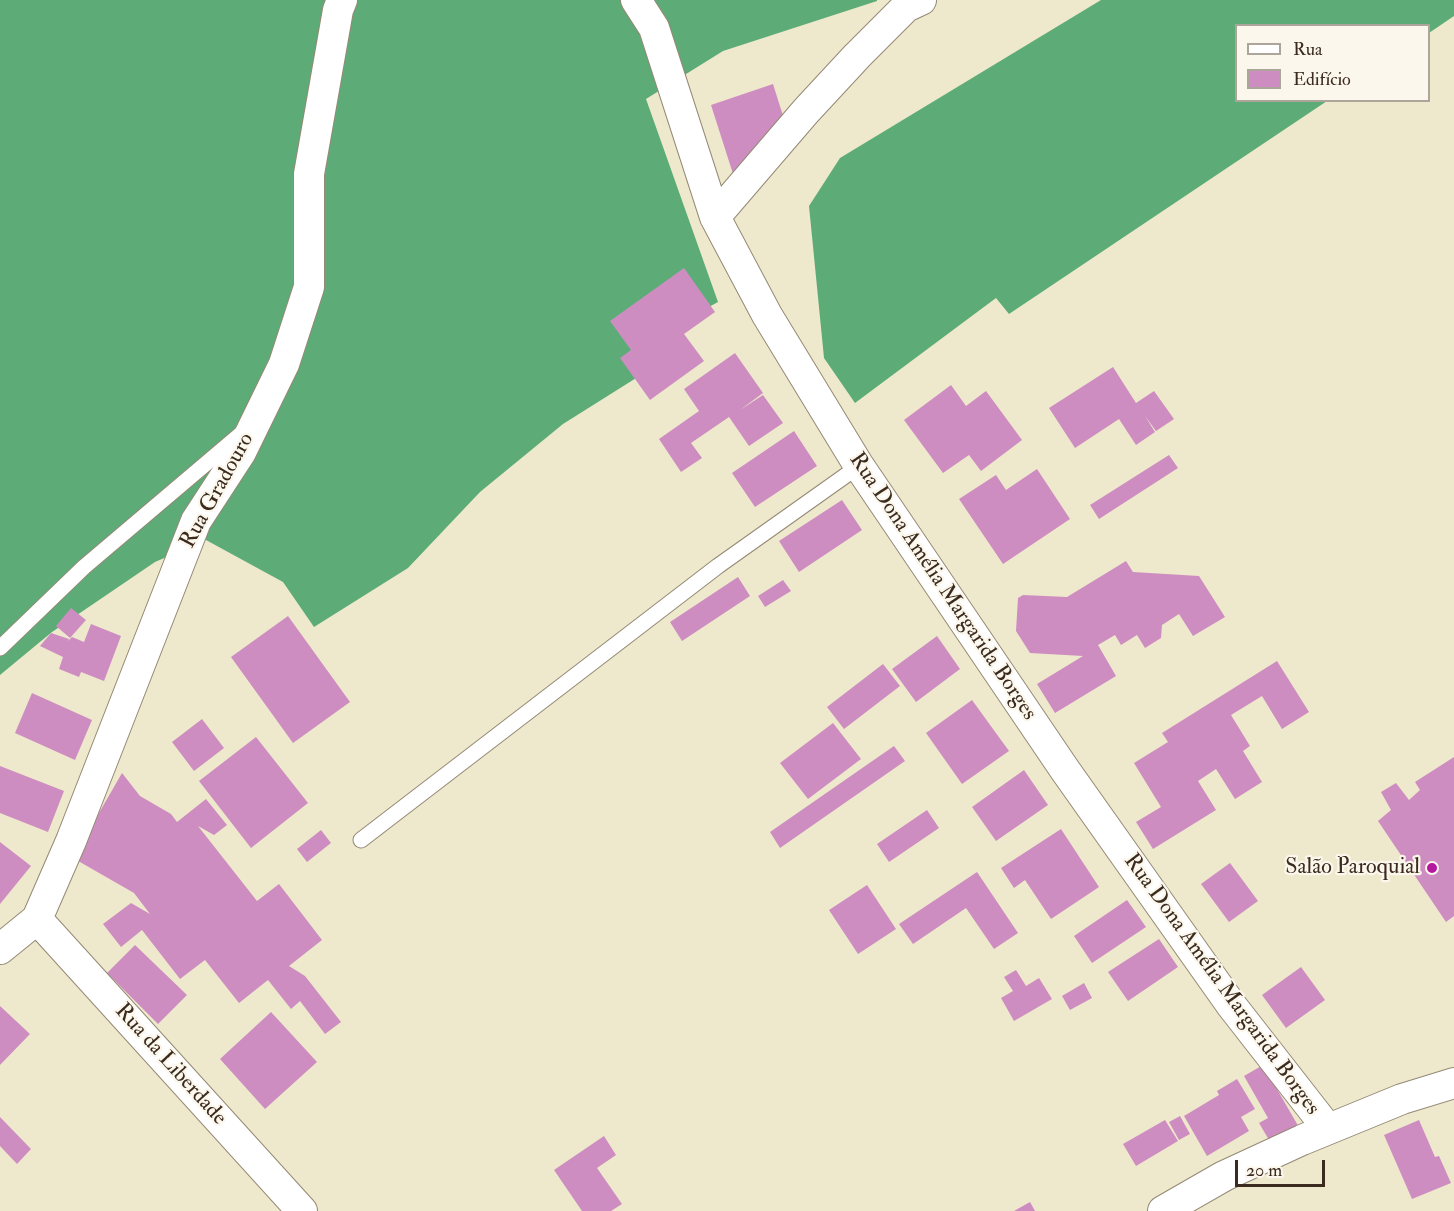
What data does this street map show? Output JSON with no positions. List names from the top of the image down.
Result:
{
  "streets": {
    "street": ["Rua Gradouro", "Rua Dona Amélia Margarida Borges", "Rua da Liberdade"]
  },
  "crossings": [
    ["Rua Gradouro", "Rua da Liberdade"]
  ],
  "places": ["Salão Paroquial"],
  "legend": ["Rua", "Edifício"],
  "scale_bar": "20 m"
}
